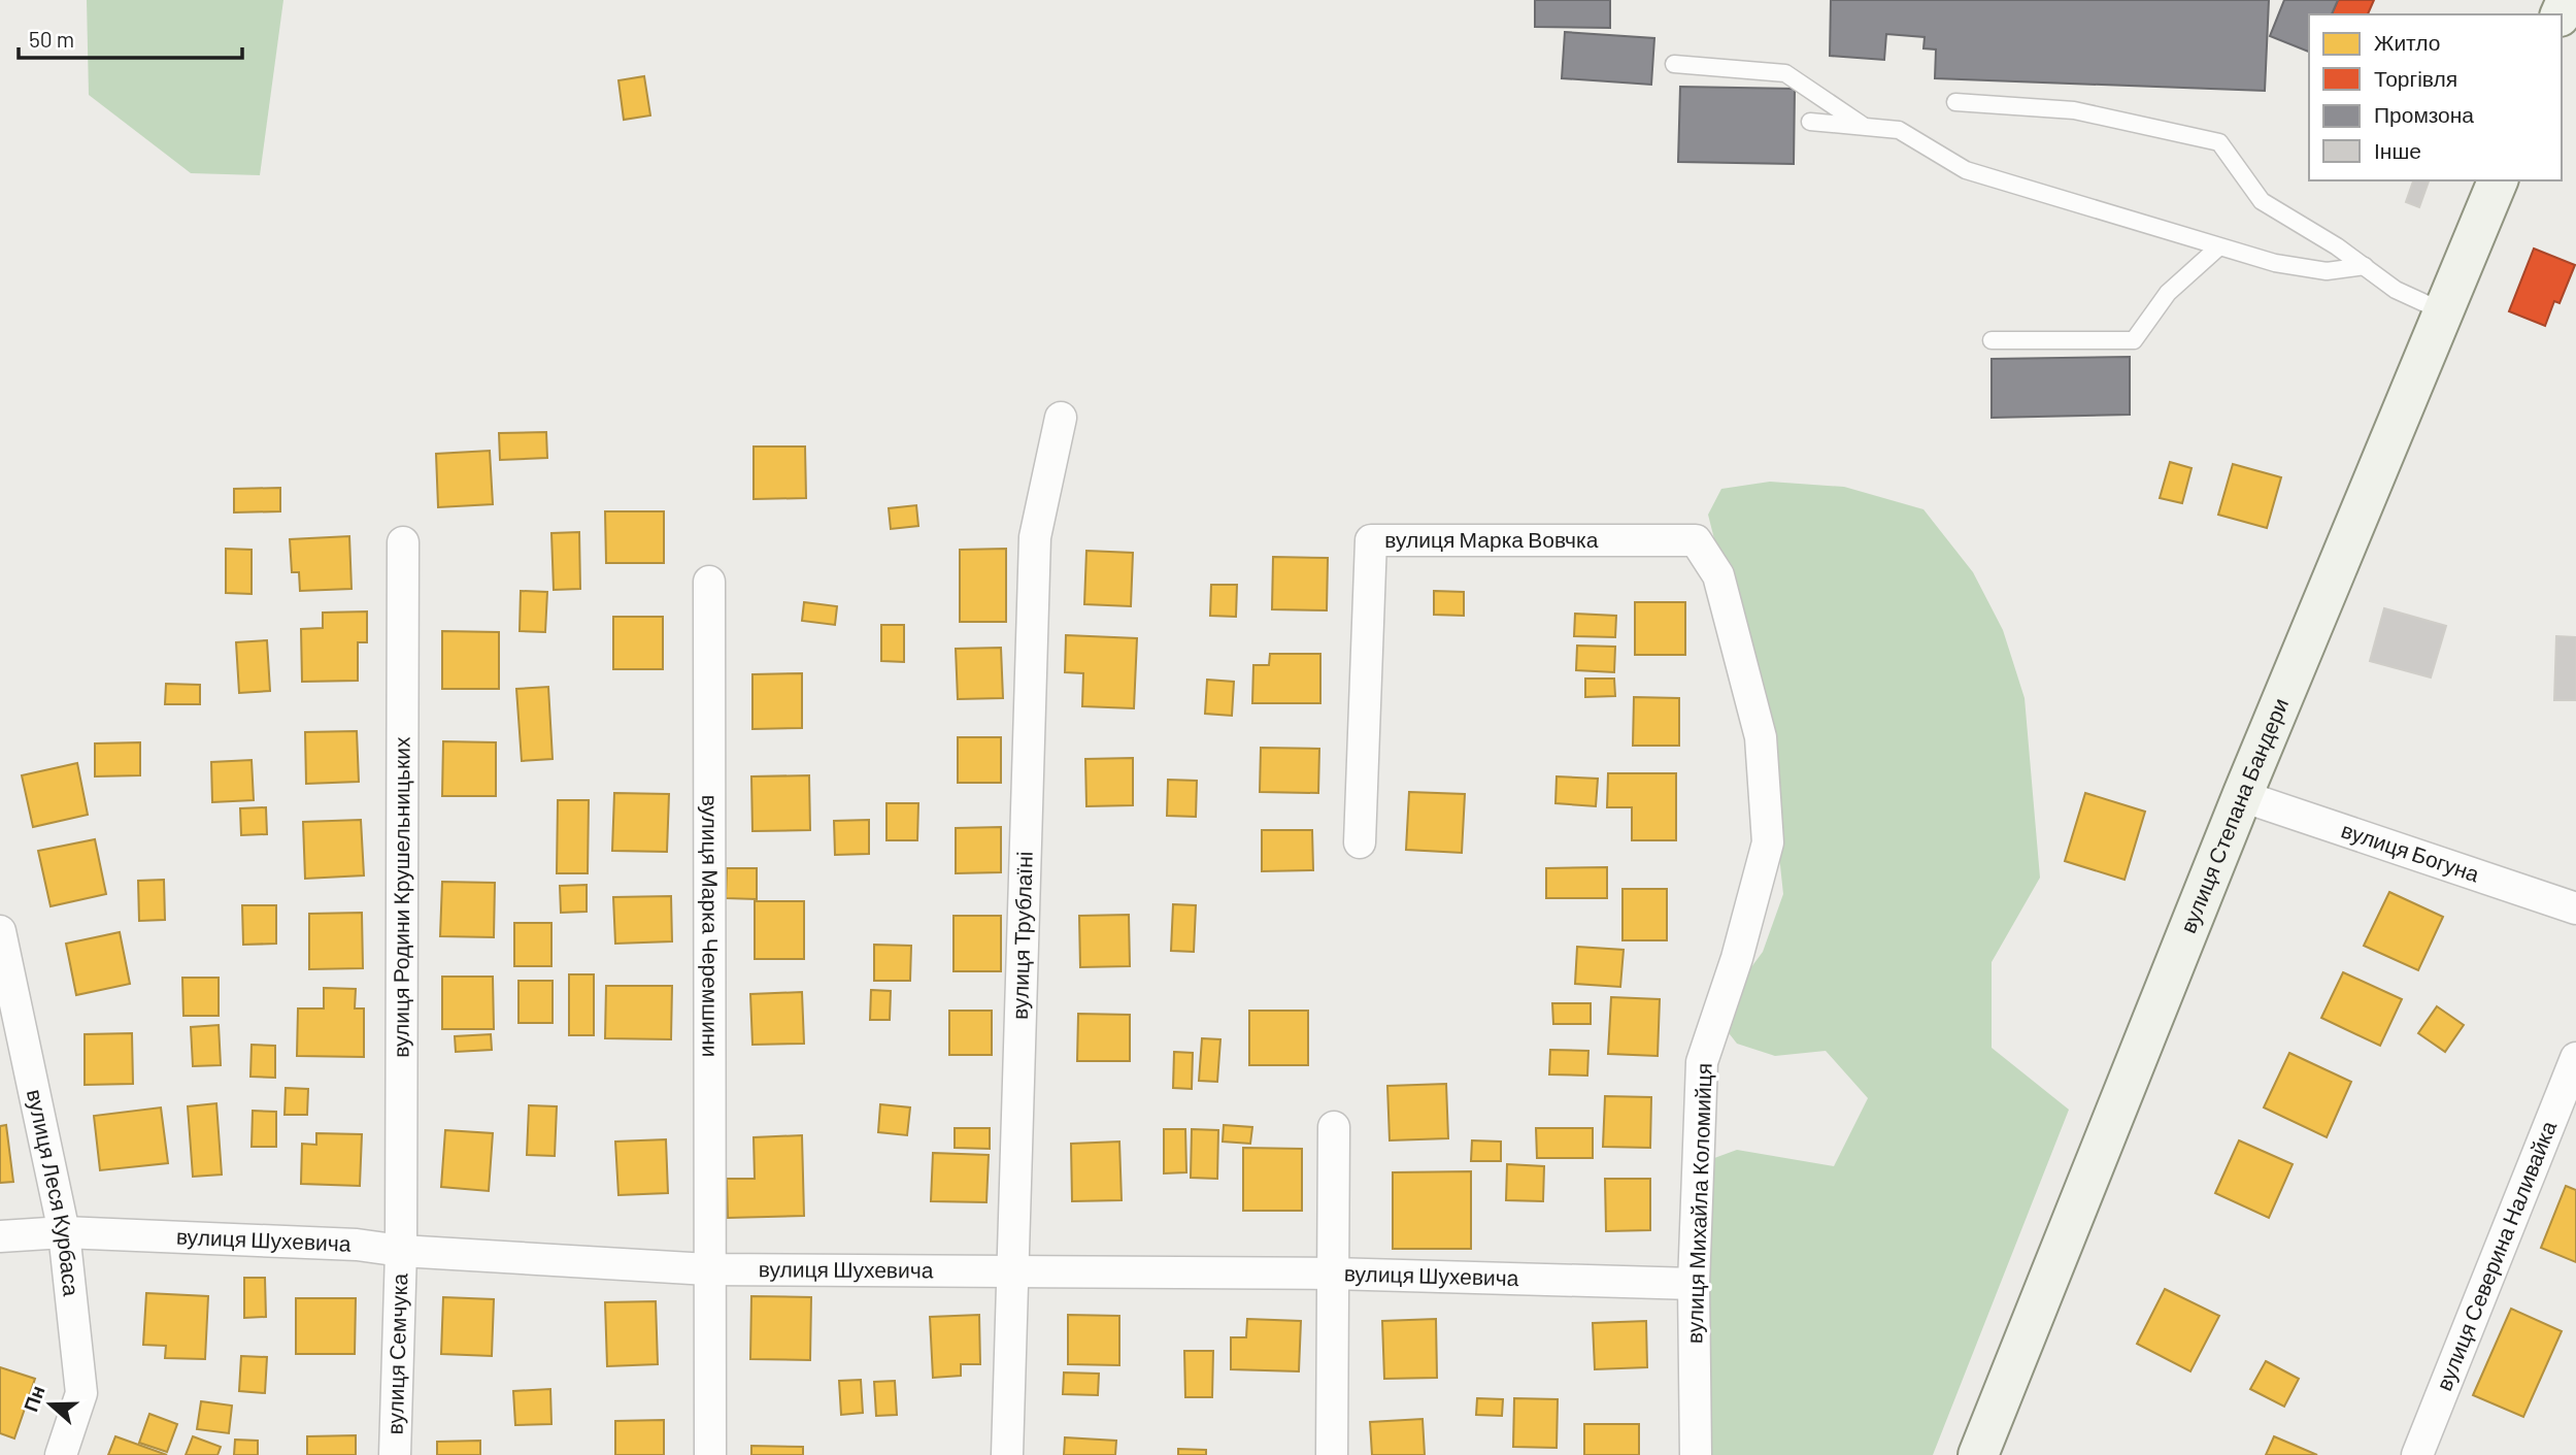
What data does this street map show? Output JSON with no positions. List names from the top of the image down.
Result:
{
  "streets": {
    "main road": ["вулиця Степана Бандери"],
    "street": [
      "вулиця Марка Вовчка",
      "вулиця Богуна",
      "вулиця Родини Крушельницьких",
      "вулиця Марка Черемшини",
      "вулиця Трублаїні",
      "вулиця Леся Курбаса",
      "вулиця Михайла Коломийця",
      "вулиця Шухевича",
      "вулиця Северина Наливайка",
      "вулиця Семчука"
    ]
  },
  "crossings": [
    ["вулиця Марка Вовчка", "вулиця Михайла Коломийця"],
    ["вулиця Степана Бандери", "вулиця Богуна"],
    ["вулиця Родини Крушельницьких", "вулиця Шухевича"],
    ["вулиця Родини Крушельницьких", "вулиця Семчука"],
    ["вулиця Марка Черемшини", "вулиця Шухевича"],
    ["вулиця Трублаїні", "вулиця Шухевича"],
    ["вулиця Леся Курбаса", "вулиця Шухевича"],
    ["вулиця Михайла Коломийця", "вулиця Шухевича"],
    ["вулиця Шухевича", "вулиця Семчука"]
  ],
  "legend": [
    "Житло",
    "Торгівля",
    "Промзона",
    "Інше"
  ],
  "scale_bar": "50 m",
  "north": "left"
}
